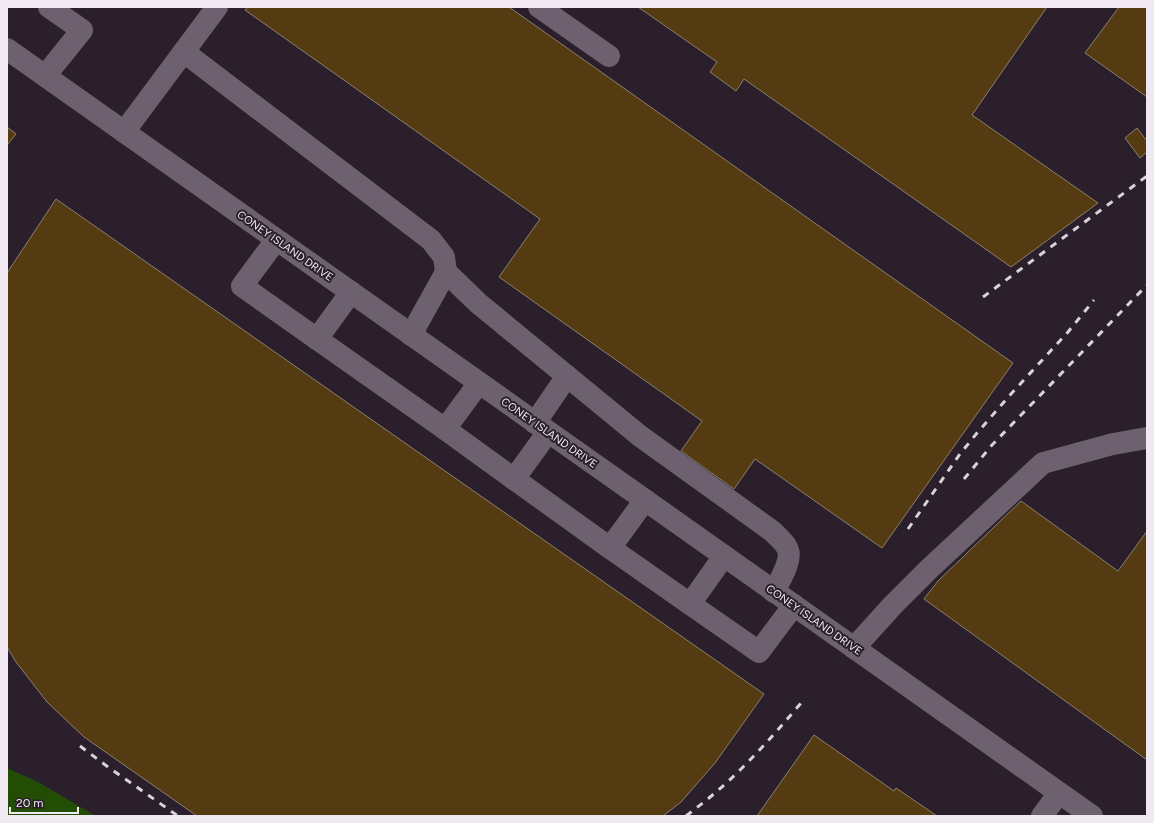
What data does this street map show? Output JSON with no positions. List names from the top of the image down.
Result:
{
  "streets": {
    "street": ["CONEY ISLAND DRIVE"]
  },
  "scale_bar": "20 m"
}
